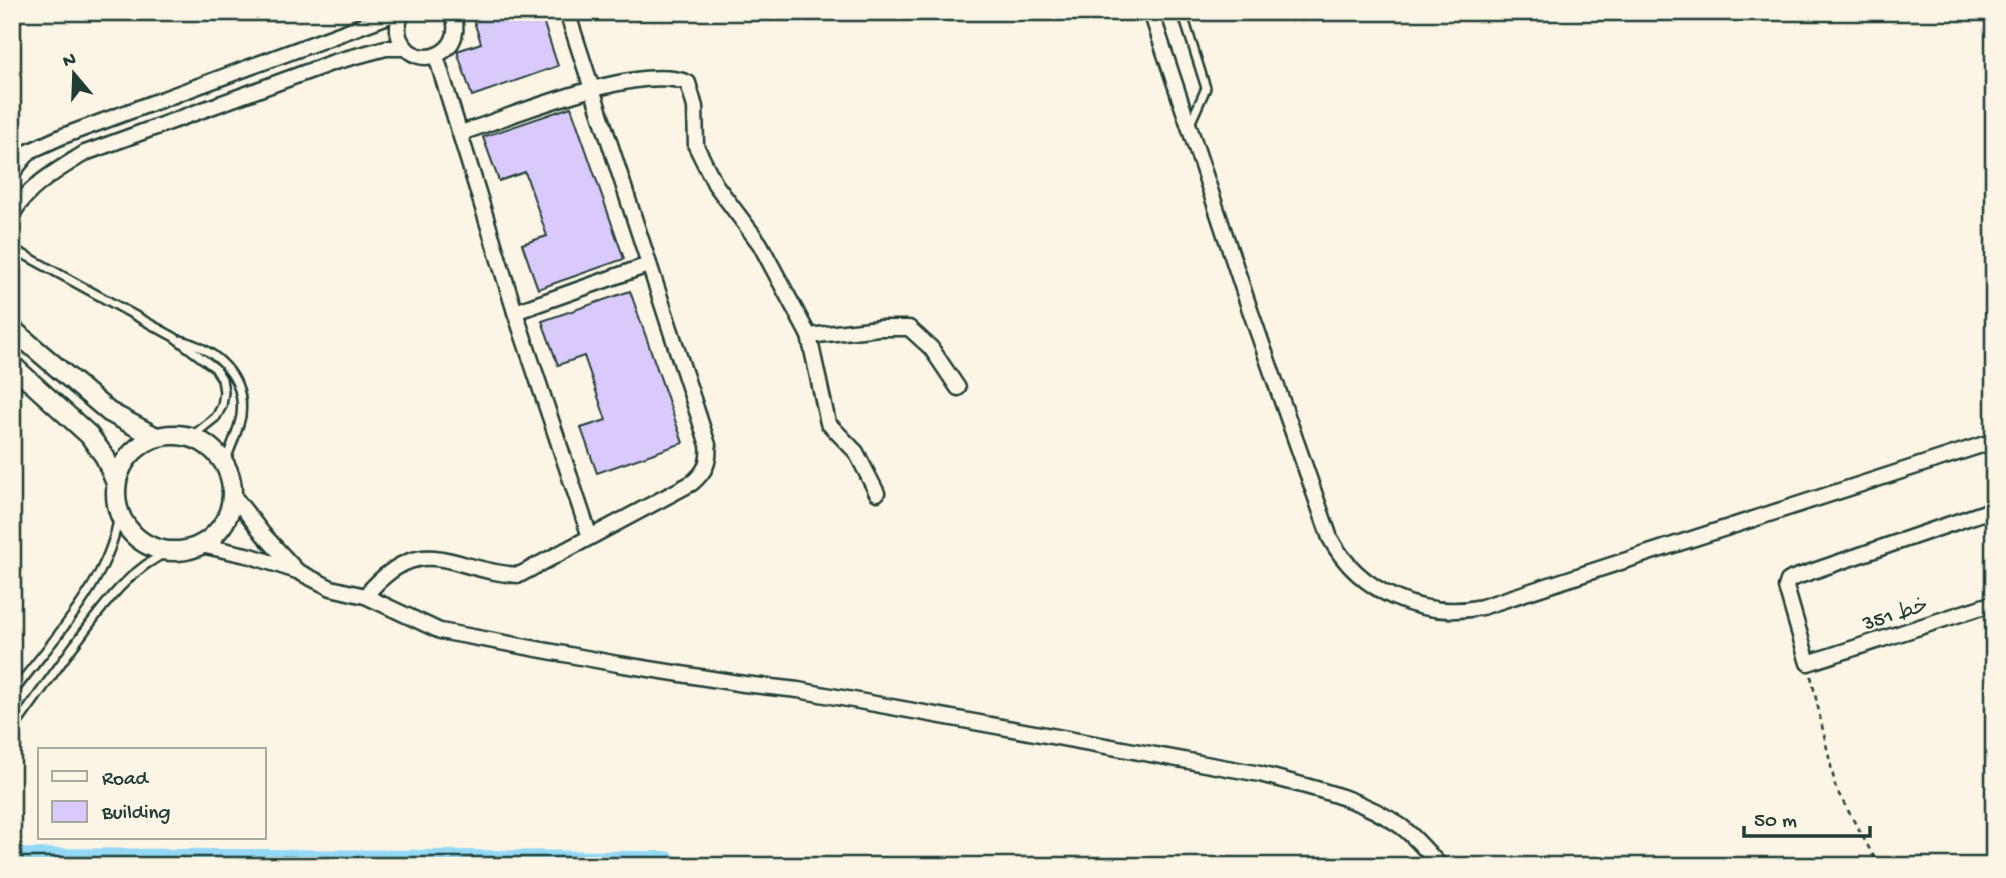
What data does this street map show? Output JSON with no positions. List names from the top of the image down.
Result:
{
  "streets": {
    "street": ["خط 351"]
  },
  "legend": ["Road", "Building"],
  "scale_bar": "50 m",
  "north": "top"
}
